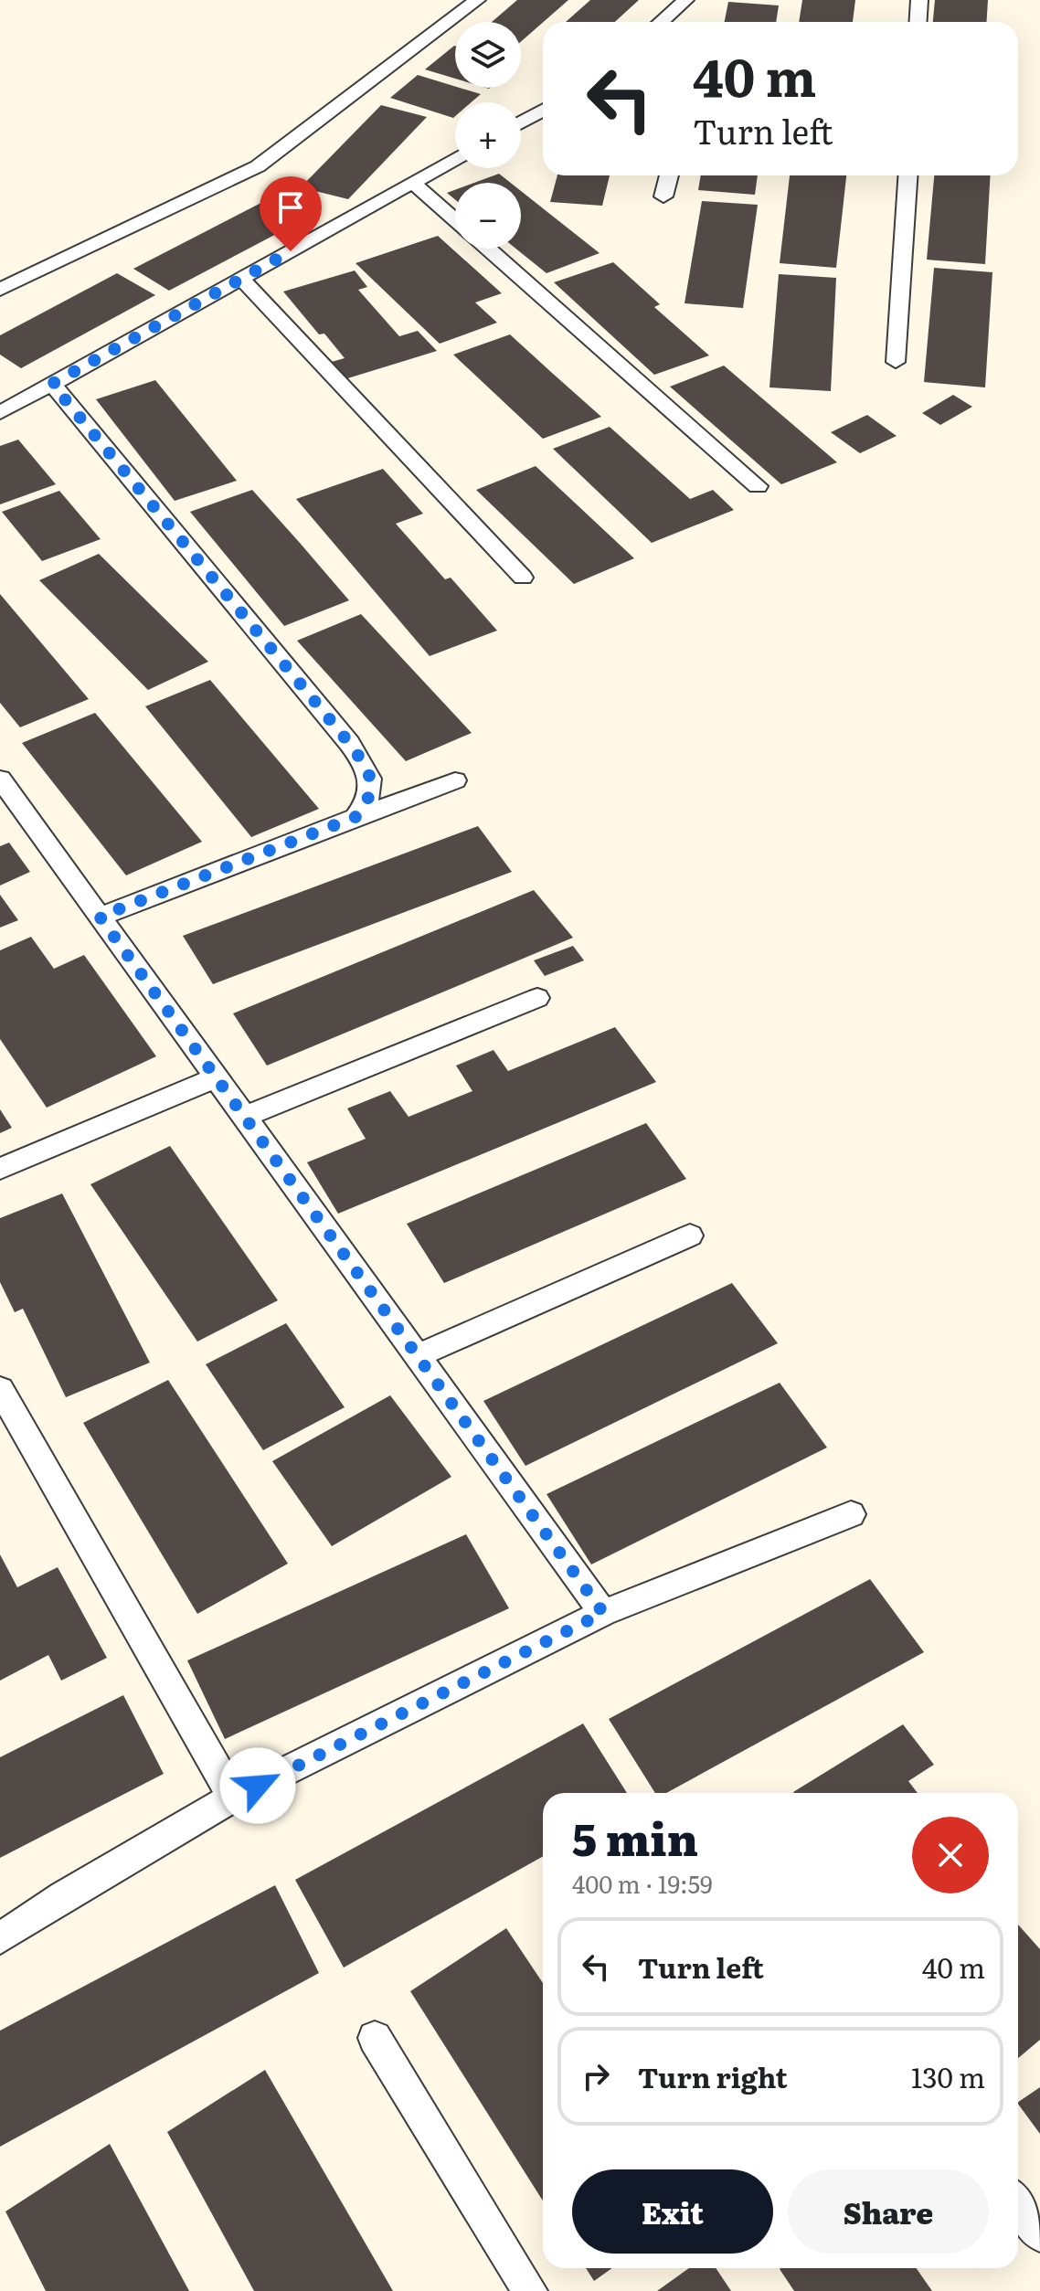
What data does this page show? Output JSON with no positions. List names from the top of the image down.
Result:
{
  "page": {
    "map_buttons": ["+", "−"],
    "turn": ["40 m", "Turn left"],
    "heading": ["5 min", "400 m · 19:59"],
    "list": [
      {
        "name": "Turn left",
        "value": "40 m"
      },
      {
        "name": "Turn right",
        "value": "130 m"
      }
    ],
    "buttons": ["Exit", "Share"]
  }
}
